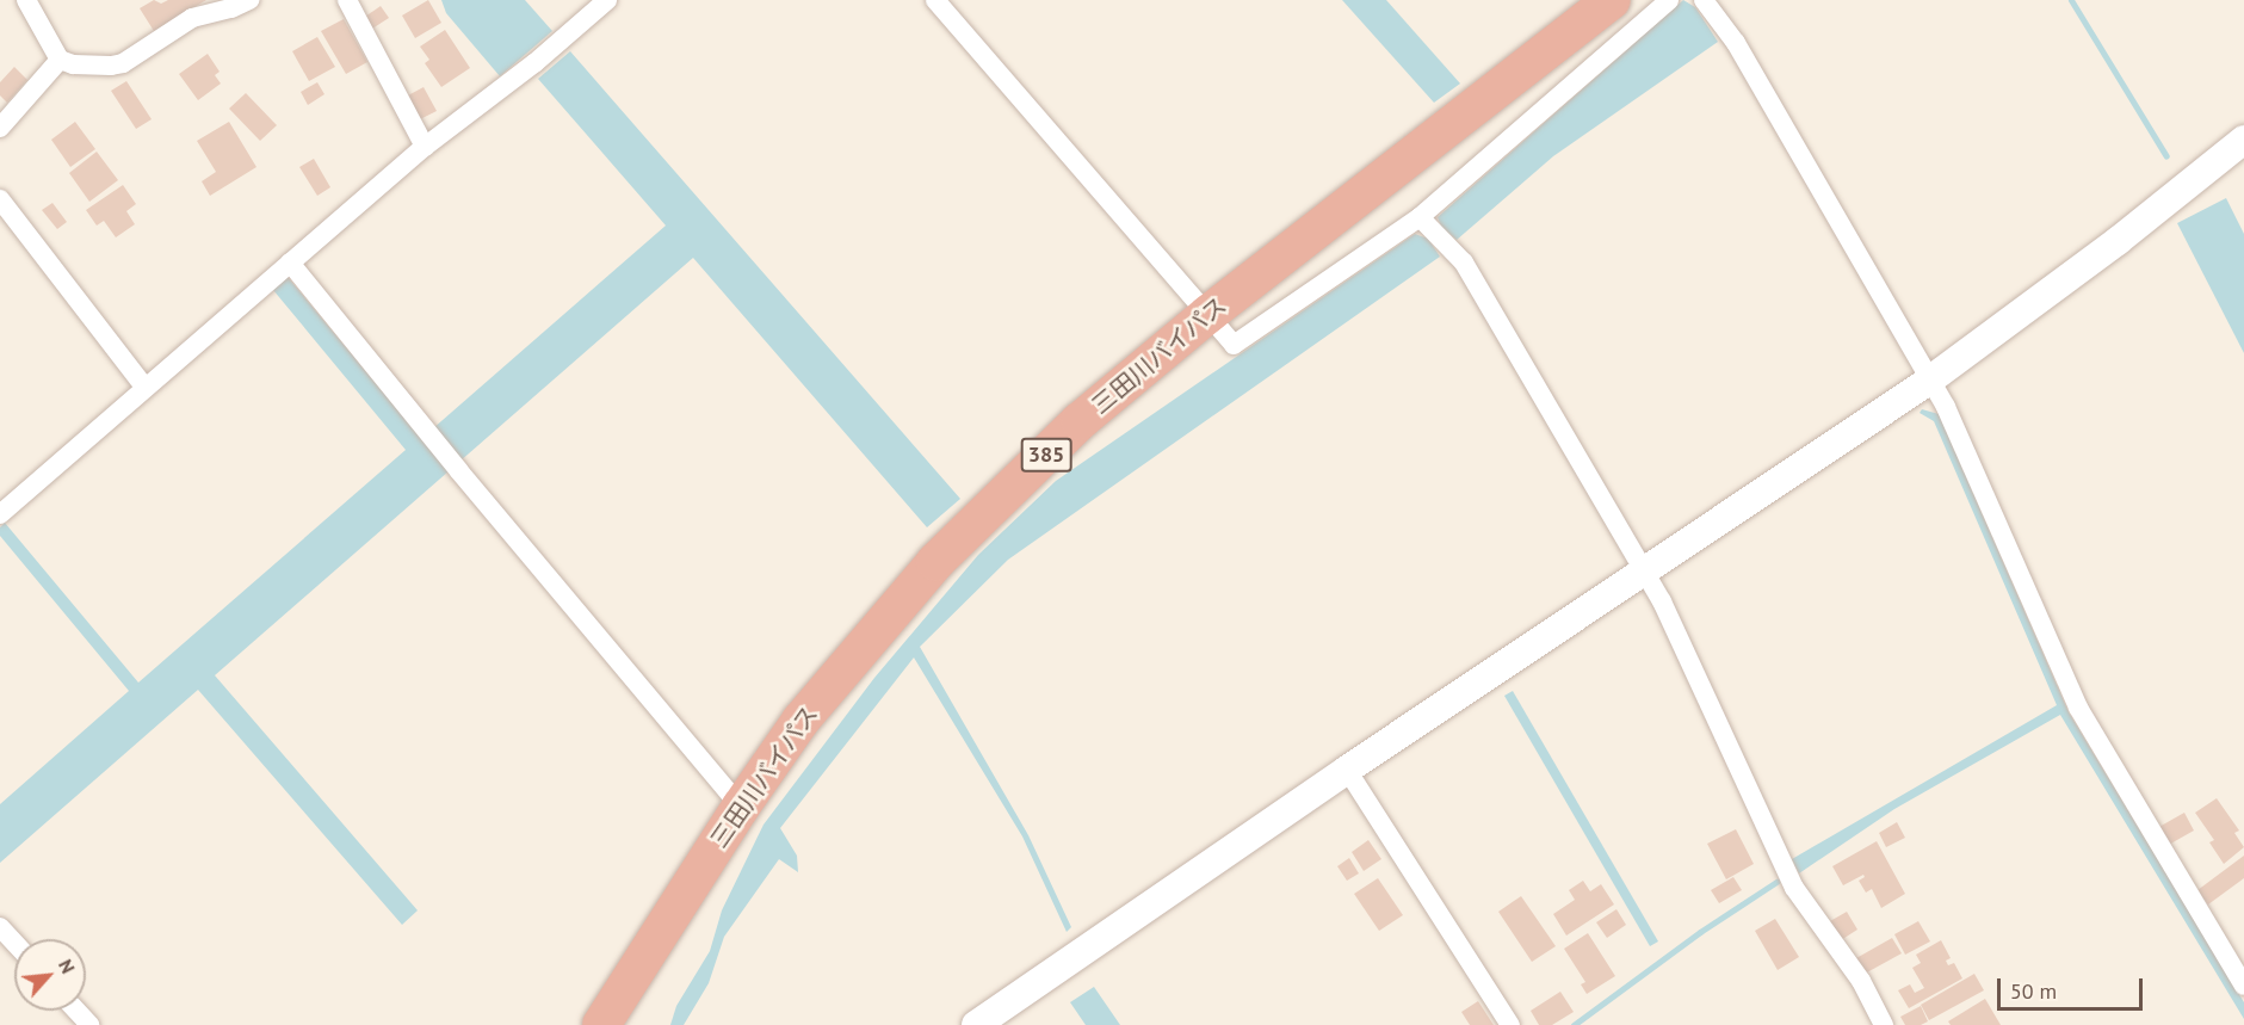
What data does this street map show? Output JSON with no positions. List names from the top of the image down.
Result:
{
  "streets": {
    "highway": ["三田川バイパス", "385"]
  },
  "scale_bar": "50 m",
  "north": "top right"
}
